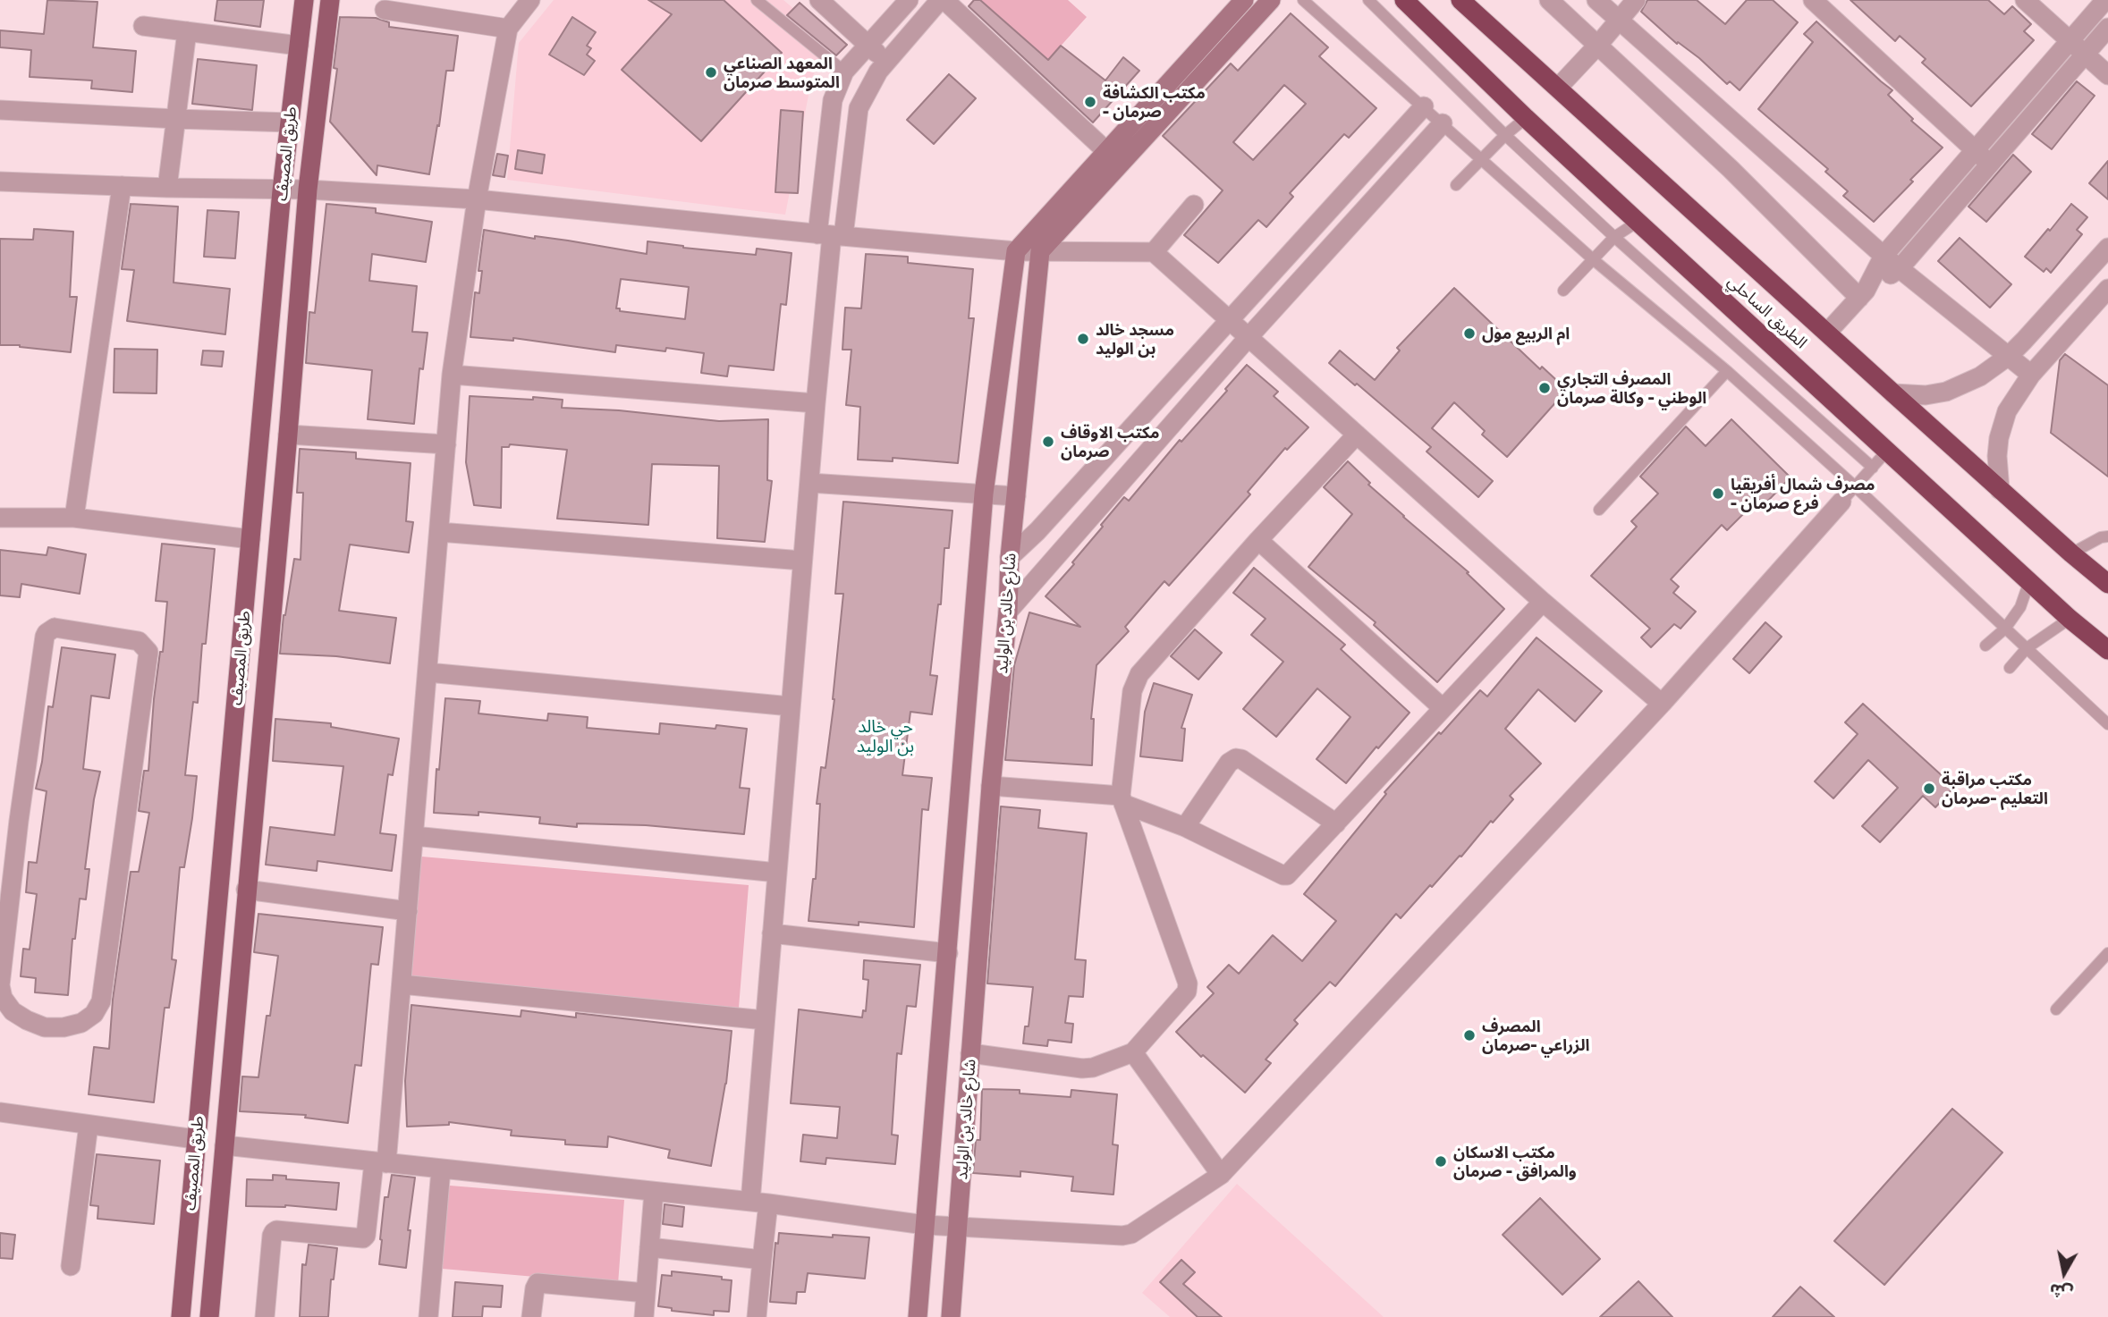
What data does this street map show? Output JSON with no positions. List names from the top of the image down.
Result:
{
  "streets": {
    "highway": ["الطريق الساحلي"],
    "main road": ["طريق المصيف"],
    "street": ["شارع خالد بن الوليد"]
  },
  "districts": ["حي خالد بن الوليد"],
  "places": [
    "المعهد الصناعي المتوسط صرمان",
    "مكتب الكشافة - صرمان",
    "ام الربيع مول",
    "مسجد خالد بن الوليد",
    "المصرف التجاري الوطني - وكالة صرمان",
    "مكتب الاوقاف صرمان",
    "مصرف شمال أفريقيا - فرع صرمان",
    "مكتب مراقبة التعليم -صرمان",
    "المصرف الزراعي -صرمان",
    "مكتب الاسكان والمرافق - صرمان"
  ],
  "north": "bottom"
}
